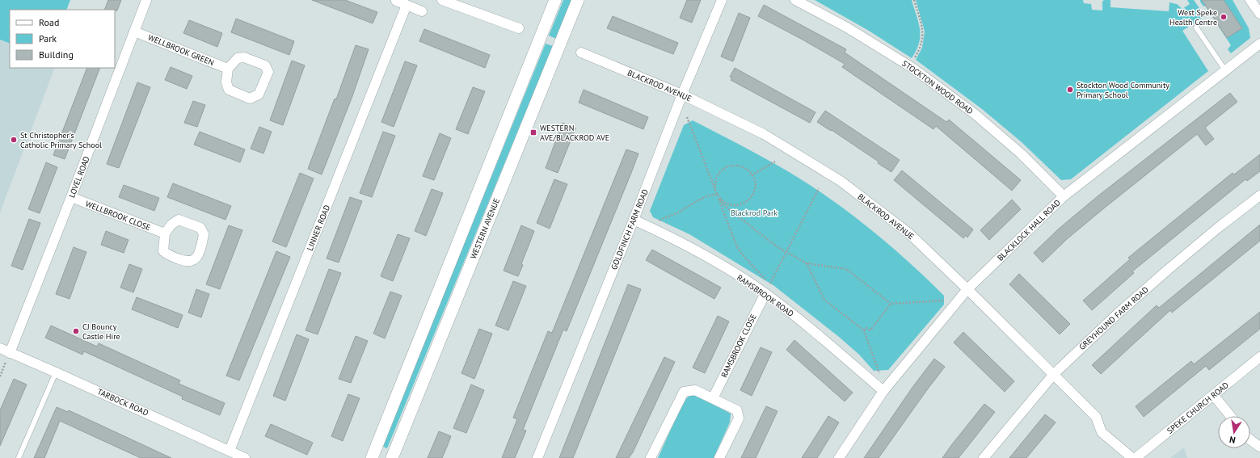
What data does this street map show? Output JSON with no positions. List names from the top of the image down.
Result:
{
  "streets": {
    "street": [
      "WELLBROOK GREEN",
      "BLACKROD AVENUE",
      "STOCKTON WOOD ROAD",
      "LOVEL ROAD",
      "WELLBROOK CLOSE",
      "LINNER ROAD",
      "WESTERN AVENUE",
      "GOLDFINCH FARM ROAD",
      "BLACKLOCK HALL ROAD",
      "RAMSBROOK ROAD",
      "GREYHOUND FARM ROAD",
      "RAMSBROOK CLOSE",
      "TARBOCK ROAD",
      "SPEKE CHURCH ROAD"
    ]
  },
  "crossings": [
    ["WELLBROOK GREEN", "LOVEL ROAD"],
    ["BLACKROD AVENUE", "GOLDFINCH FARM ROAD"],
    ["BLACKROD AVENUE", "BLACKLOCK HALL ROAD"],
    ["BLACKROD AVENUE", "GREYHOUND FARM ROAD"],
    ["STOCKTON WOOD ROAD", "BLACKLOCK HALL ROAD"],
    ["LOVEL ROAD", "WELLBROOK CLOSE"],
    ["LOVEL ROAD", "TARBOCK ROAD"],
    ["LINNER ROAD", "TARBOCK ROAD"],
    ["GOLDFINCH FARM ROAD", "RAMSBROOK ROAD"],
    ["BLACKLOCK HALL ROAD", "RAMSBROOK ROAD"],
    ["RAMSBROOK ROAD", "RAMSBROOK CLOSE"]
  ],
  "parks": ["Blackrod Park"],
  "places": {
    "other": [
      "West Speke Health Centre",
      "Stockton Wood Community Primary School",
      "St Christopher's Catholic Primary School",
      "CJ Bouncy Castle Hire"
    ],
    "transit": ["WESTERN AVE/BLACKROD AVE"]
  },
  "legend": ["Road", "Park", "Building"],
  "north": "bottom"
}
